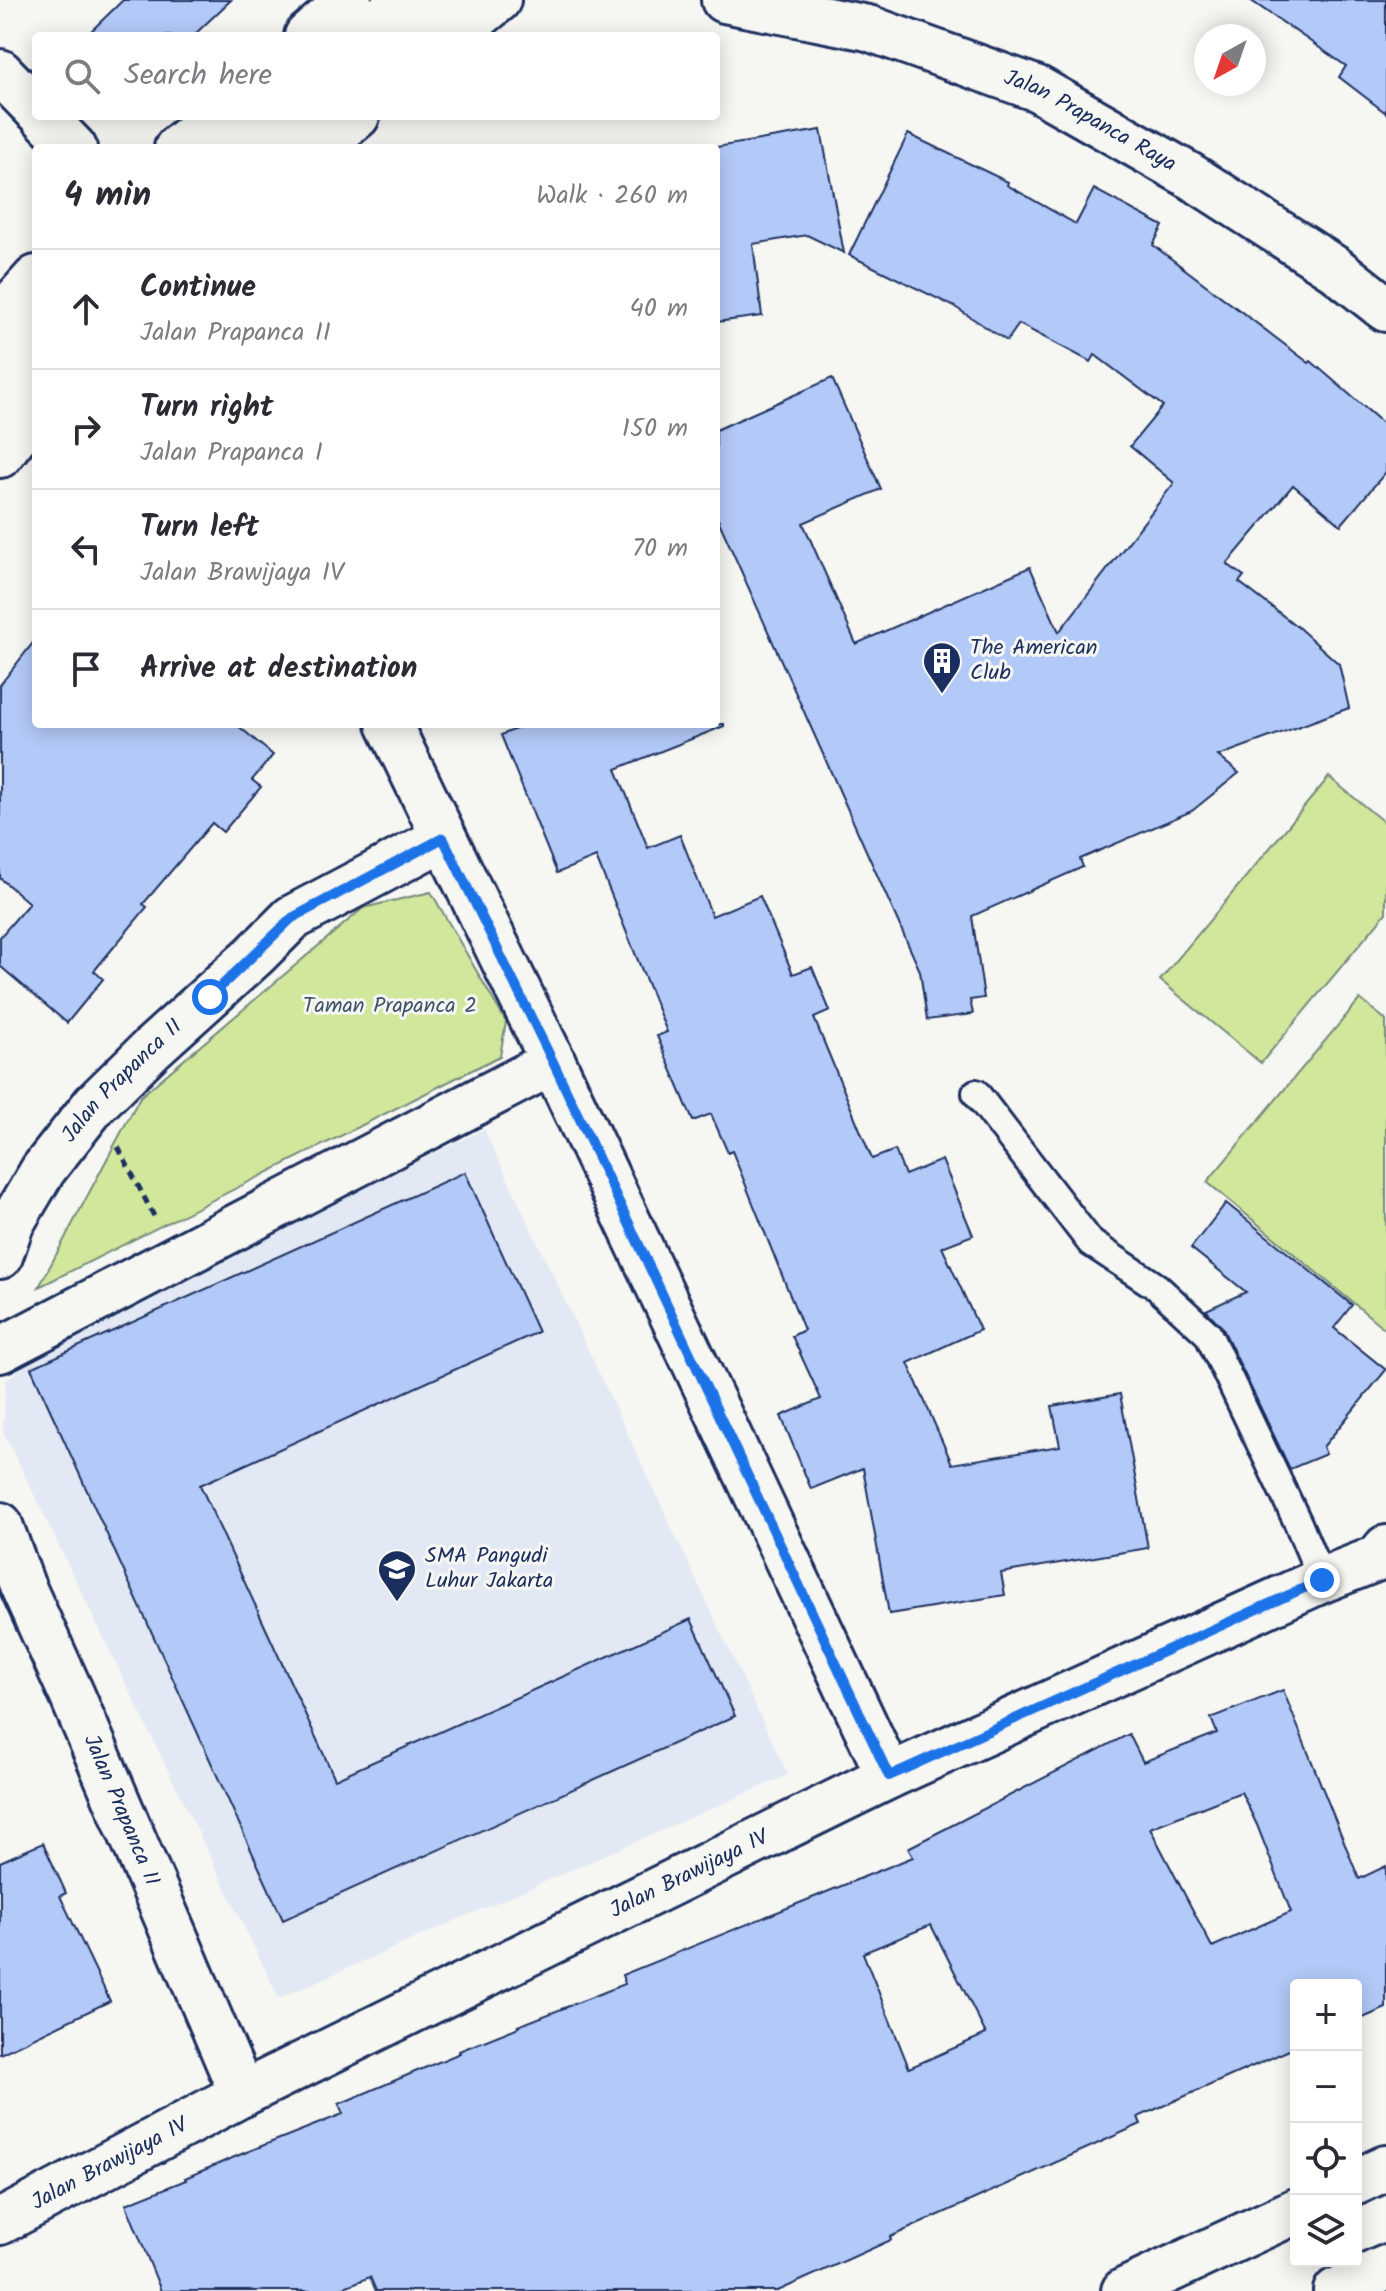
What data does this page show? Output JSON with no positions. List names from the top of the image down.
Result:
{
  "streets": {
    "street": ["Jalan Prapanca Raya", "Jalan Prapanca II", "Jalan Brawijaya IV"]
  },
  "crossings": [
    ["Jalan Prapanca II", "Jalan Brawijaya IV"]
  ],
  "parks": ["Taman Prapanca 2"],
  "places": {
    "building": ["The American Club"],
    "school or university": ["SMA Pangudi Luhur Jakarta"]
  },
  "north": "bottom left",
  "page": {
    "search": "Search here",
    "heading": ["4 min", "Walk · 260 m"],
    "list": [
      ["Continue", "Jalan Prapanca II", "40 m"],
      ["Turn right", "Jalan Prapanca I", "150 m"],
      ["Turn left", "Jalan Brawijaya IV", "70 m"],
      "Arrive at destination"
    ],
    "map_buttons": ["+", "−"]
  }
}
